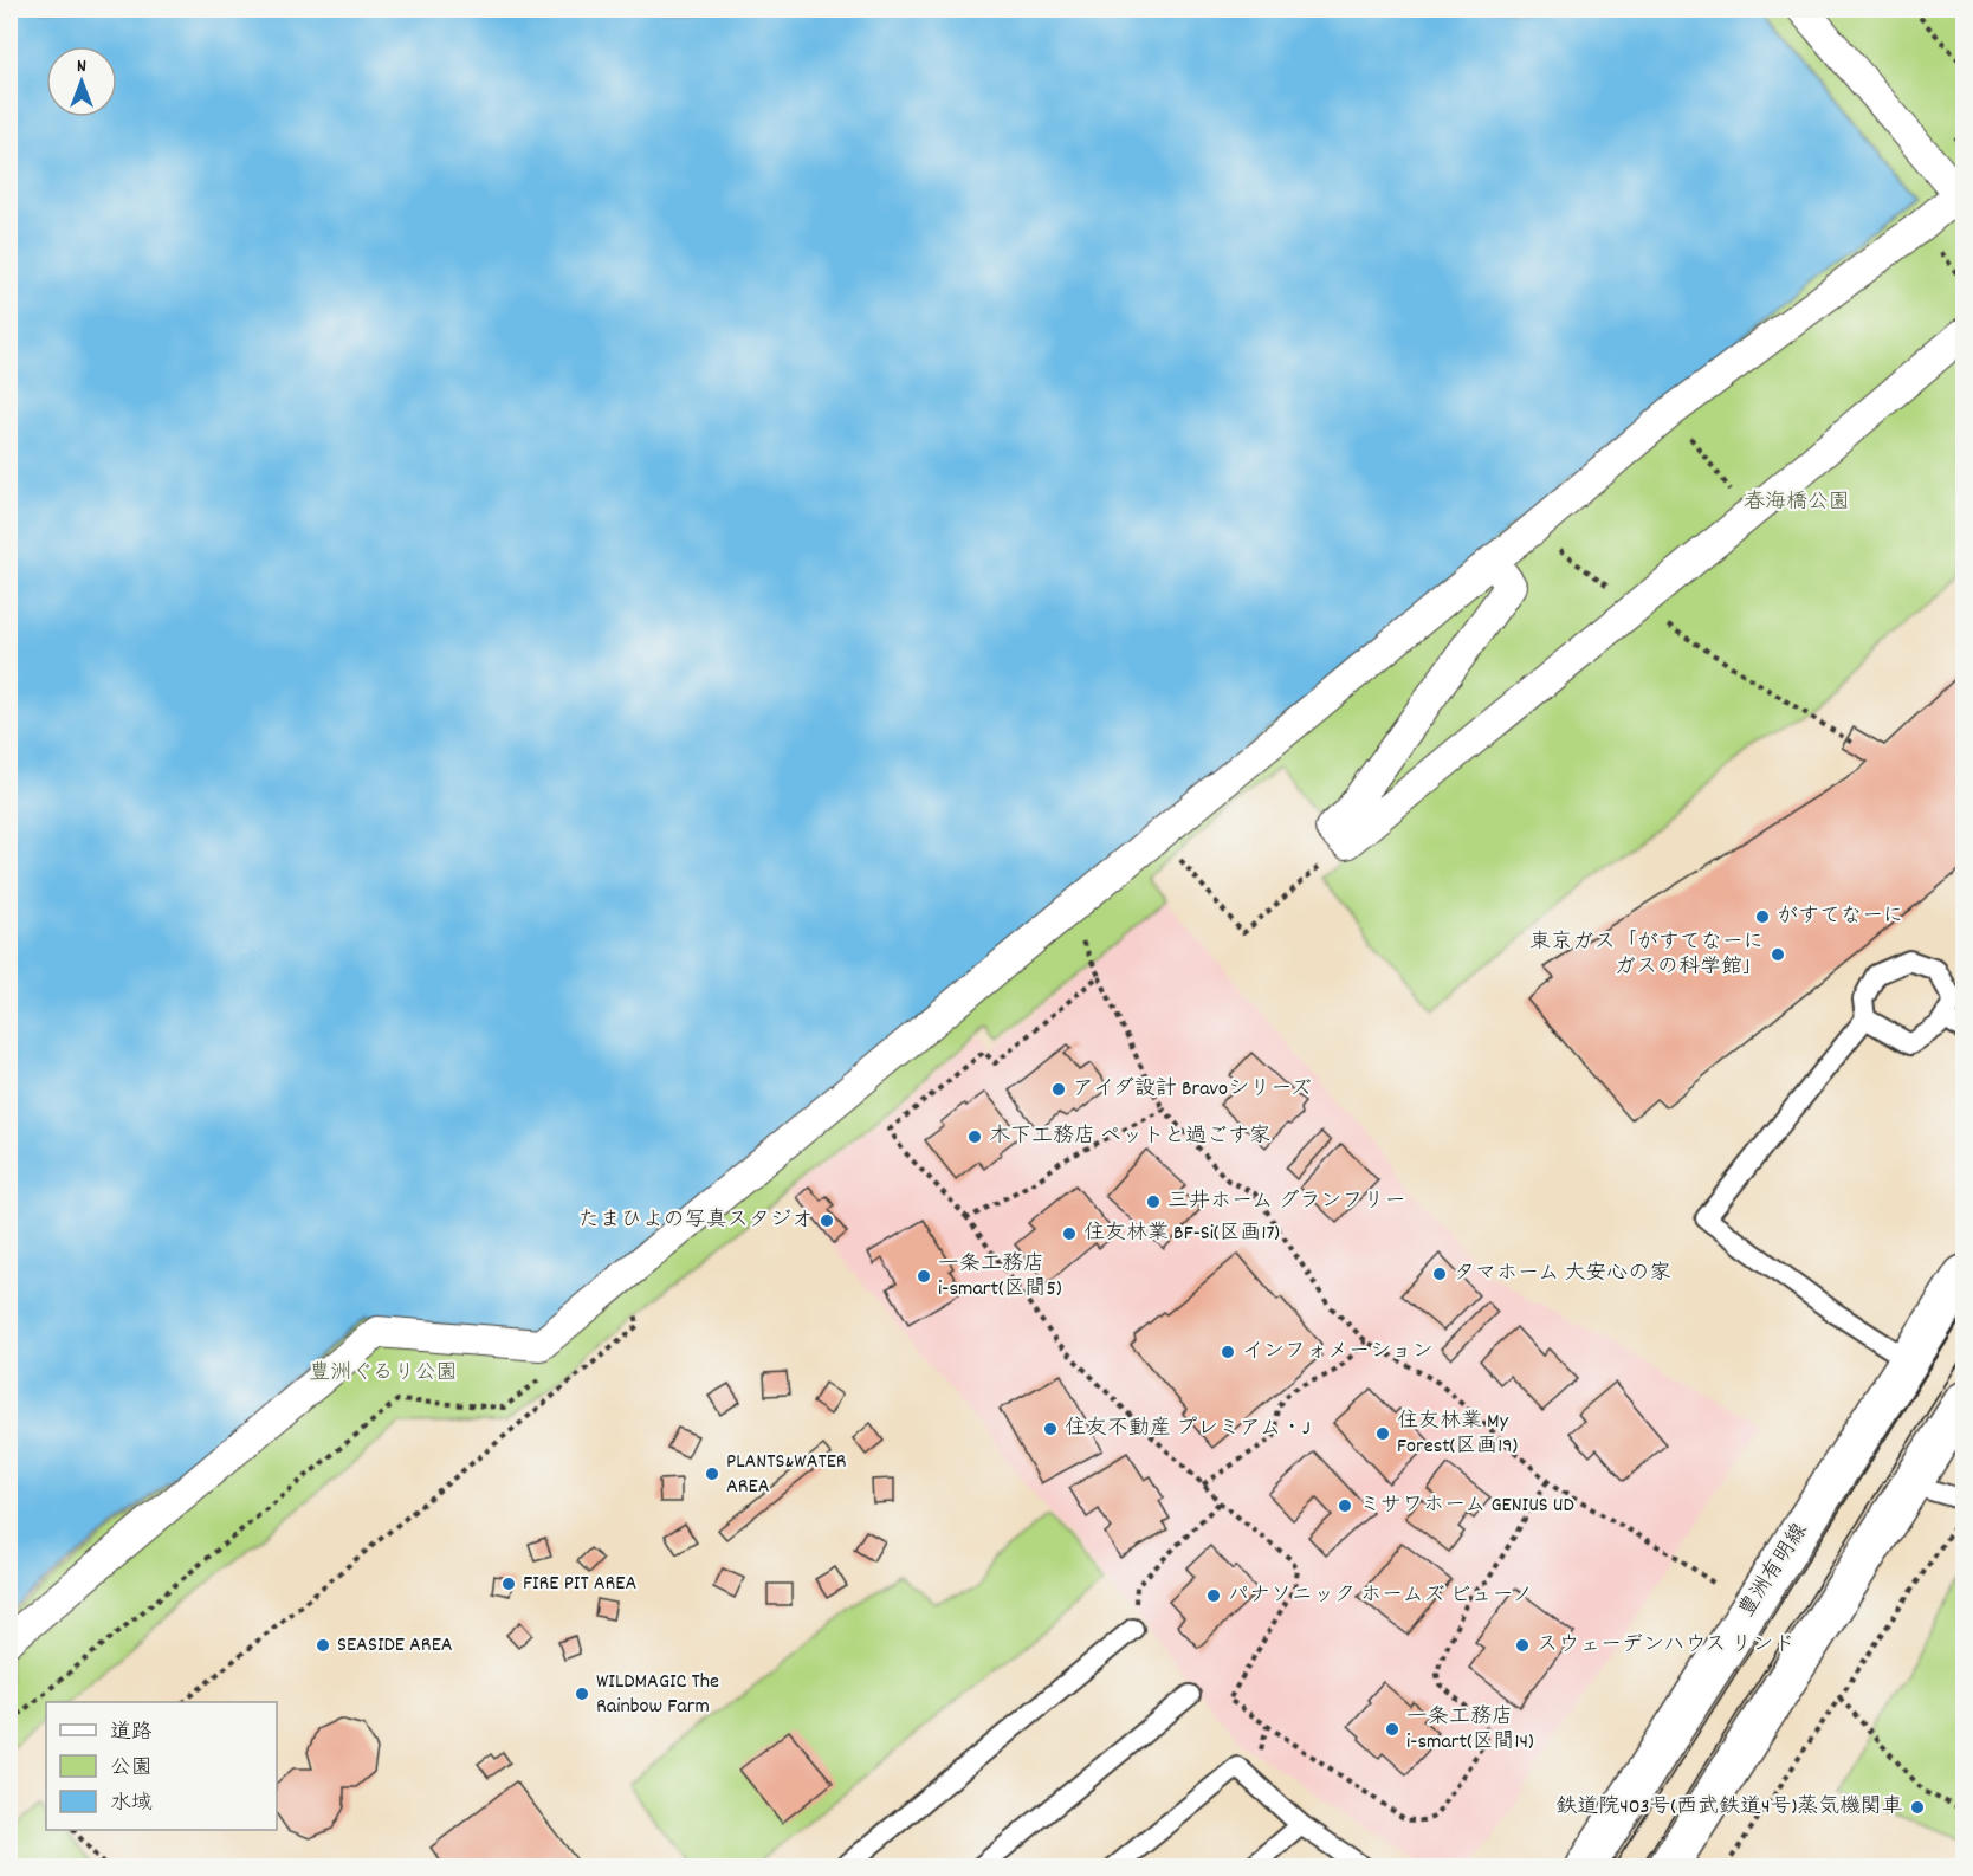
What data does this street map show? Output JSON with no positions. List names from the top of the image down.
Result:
{
  "streets": {
    "main road": ["豊洲有明線"]
  },
  "parks": ["春海橋公園", "豊洲ぐるり公園"],
  "places": [
    "がすてなーに",
    "東京ガス「がすてなーに ガスの科学館」",
    "アイダ設計 Bravoシリーズ",
    "木下工務店 ペットと過ごす家",
    "三井ホーム グランフリー",
    "たまひよの写真スタジオ",
    "住友林業 BF-Si(区画17)",
    "タマホーム 大安心の家",
    "一条工務店 i-smart(区間5)",
    "インフォメーション",
    "住友不動産 プレミアム・J",
    "住友林業 My Forest(区画19)",
    "PLANTS&WATER AREA",
    "ミサワホーム GENIUS UD",
    "FIRE PIT AREA",
    "パナソニック ホームズ ビューノ",
    "SEASIDE AREA",
    "スウェーデンハウス リンド",
    "WILDMAGIC The Rainbow Farm",
    "一条工務店 i-smart(区間14)",
    "鉄道院403号(西武鉄道4号)蒸気機関車"
  ],
  "legend": ["道路", "公園", "水域"],
  "north": "top"
}
